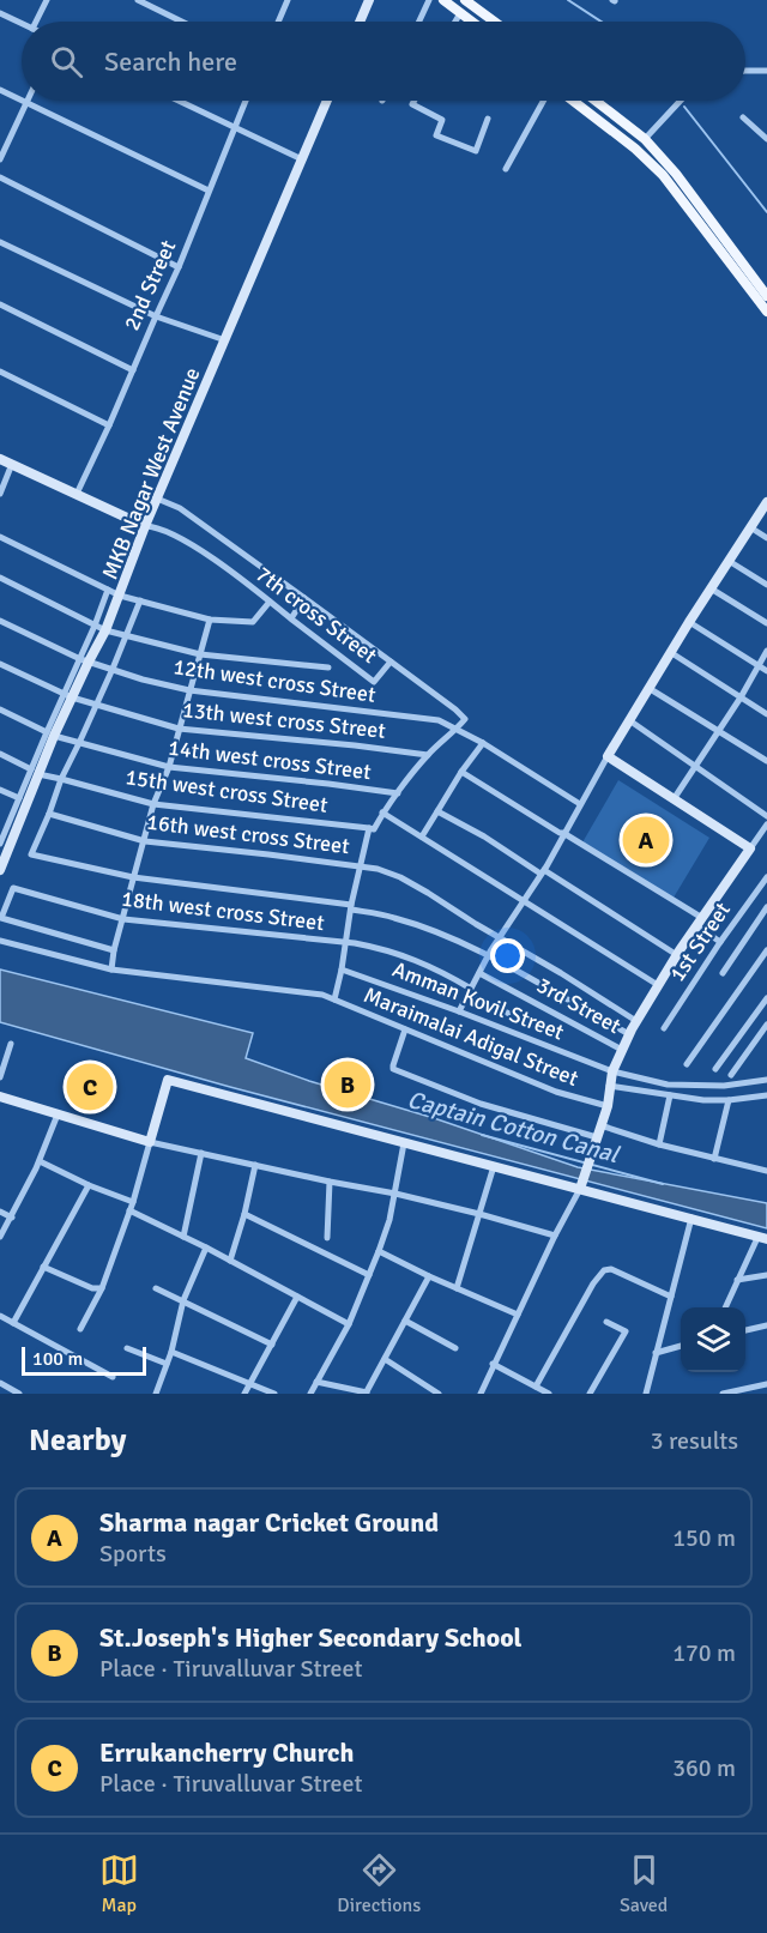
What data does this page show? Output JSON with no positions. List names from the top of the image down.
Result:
{
  "streets": {
    "street": [
      "2nd Street",
      "MKB Nagar West Avenue",
      "7th cross Street",
      "12th west cross Street",
      "13th west cross Street",
      "14th west cross Street",
      "15th west cross Street",
      "16th west cross Street",
      "18th west cross Street",
      "1st Street",
      "Amman Kovil Street",
      "3rd Street",
      "Maraimalai Adigal Street"
    ]
  },
  "crossings": [
    ["MKB Nagar West Avenue", "7th cross Street"],
    ["MKB Nagar West Avenue", "12th west cross Street"],
    ["MKB Nagar West Avenue", "13th west cross Street"],
    ["MKB Nagar West Avenue", "14th west cross Street"],
    ["MKB Nagar West Avenue", "15th west cross Street"],
    ["7th cross Street", "12th west cross Street"]
  ],
  "water": ["Captain Cotton Canal"],
  "scale_bar": "100 m",
  "page": {
    "search": "Search here",
    "pins": ["A", "B", "C"],
    "scale": "100 m",
    "heading": ["Nearby", "3 results"],
    "list": [
      {
        "mark": "A",
        "name": "Sharma nagar Cricket Ground",
        "note": "Sports",
        "value": "150 m"
      },
      {
        "mark": "B",
        "name": "St.Joseph's Higher Secondary School",
        "note": "Place · Tiruvalluvar Street",
        "value": "170 m"
      },
      {
        "mark": "C",
        "name": "Errukancherry Church",
        "note": "Place · Tiruvalluvar Street",
        "value": "360 m"
      }
    ],
    "nav": ["Map", "Directions", "Saved"]
  }
}
